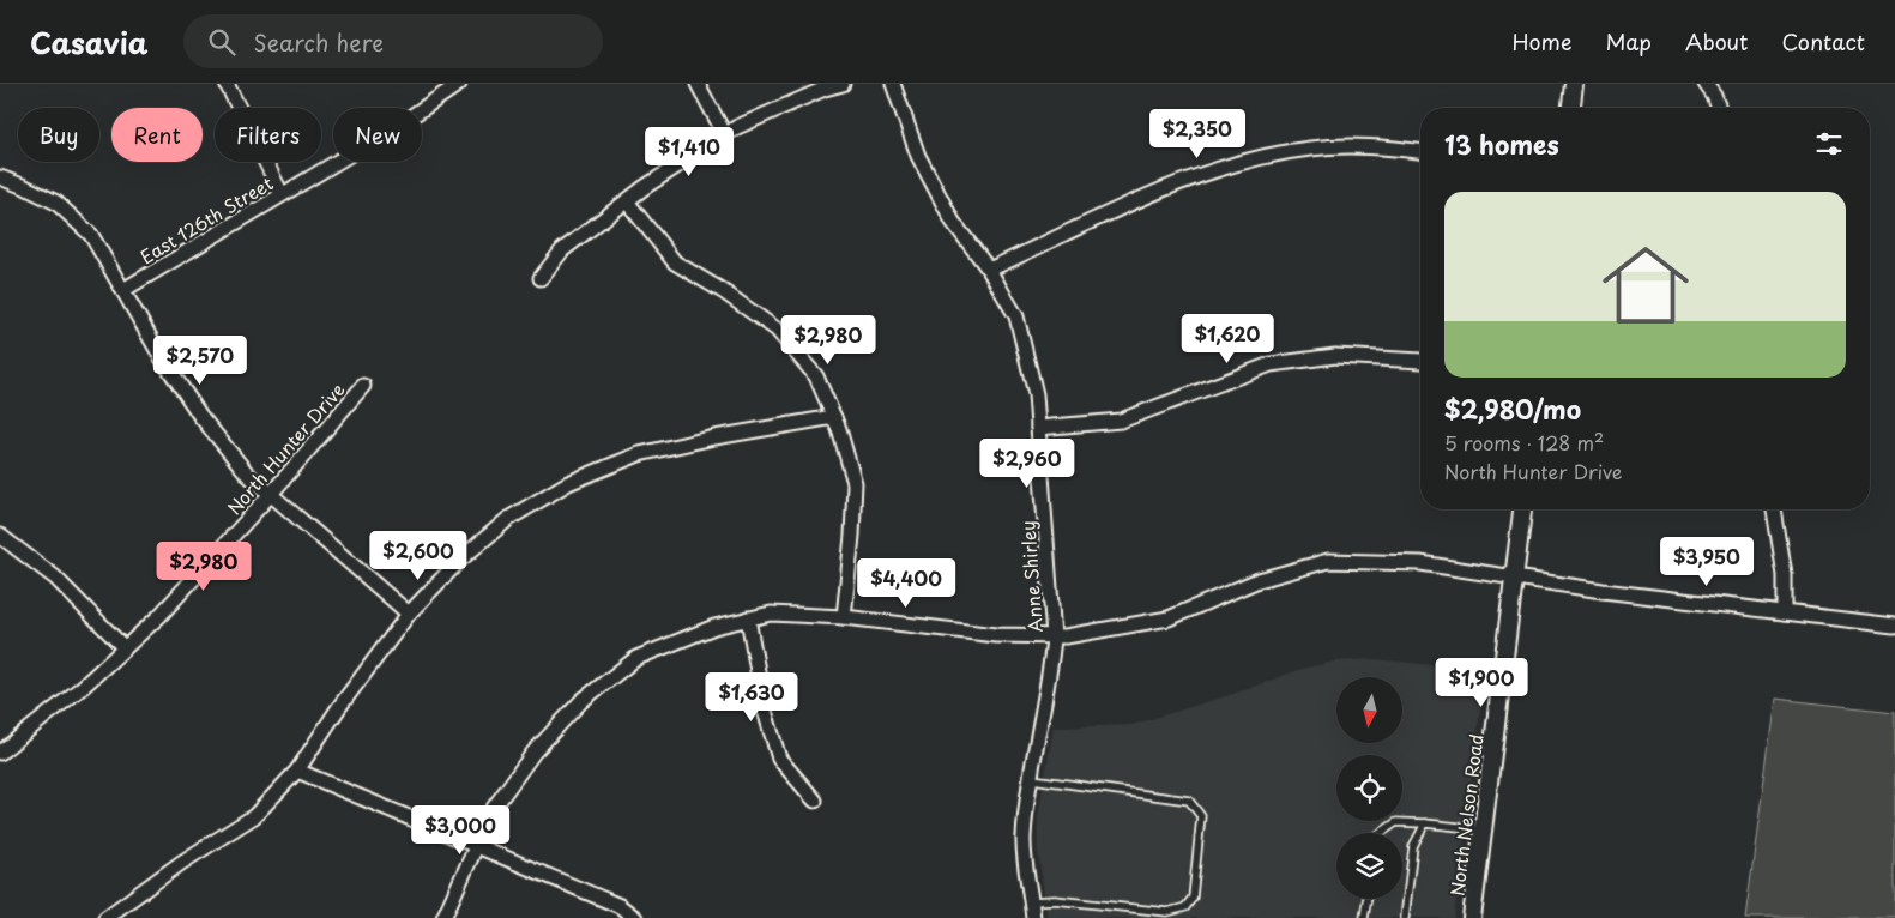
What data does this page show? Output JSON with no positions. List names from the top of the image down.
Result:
{
  "streets": {
    "street": [
      "East 126th Street",
      "North Hunter Drive",
      "Anne Shirley",
      "North Nelson Road"
    ]
  },
  "north": "bottom",
  "page": {
    "header": "Casavia",
    "search": "Search here",
    "nav": [
      "Home",
      "Map",
      "About",
      "Contact"
    ],
    "chip": [
      "Buy",
      "Rent",
      "Filters",
      "New"
    ],
    "heading": "13 homes",
    "price": [
      "$2,350",
      "$1,410",
      "$1,620",
      "$2,980",
      "$2,570",
      "$2,960",
      "$2,600",
      "$3,950",
      "$2,980",
      "$4,400",
      "$1,900",
      "$1,630",
      "$3,000"
    ],
    "list": [
      {
        "name": "$2,980/mo",
        "note": "5 rooms · 128 m² · North Hunter Drive"
      }
    ]
  }
}
